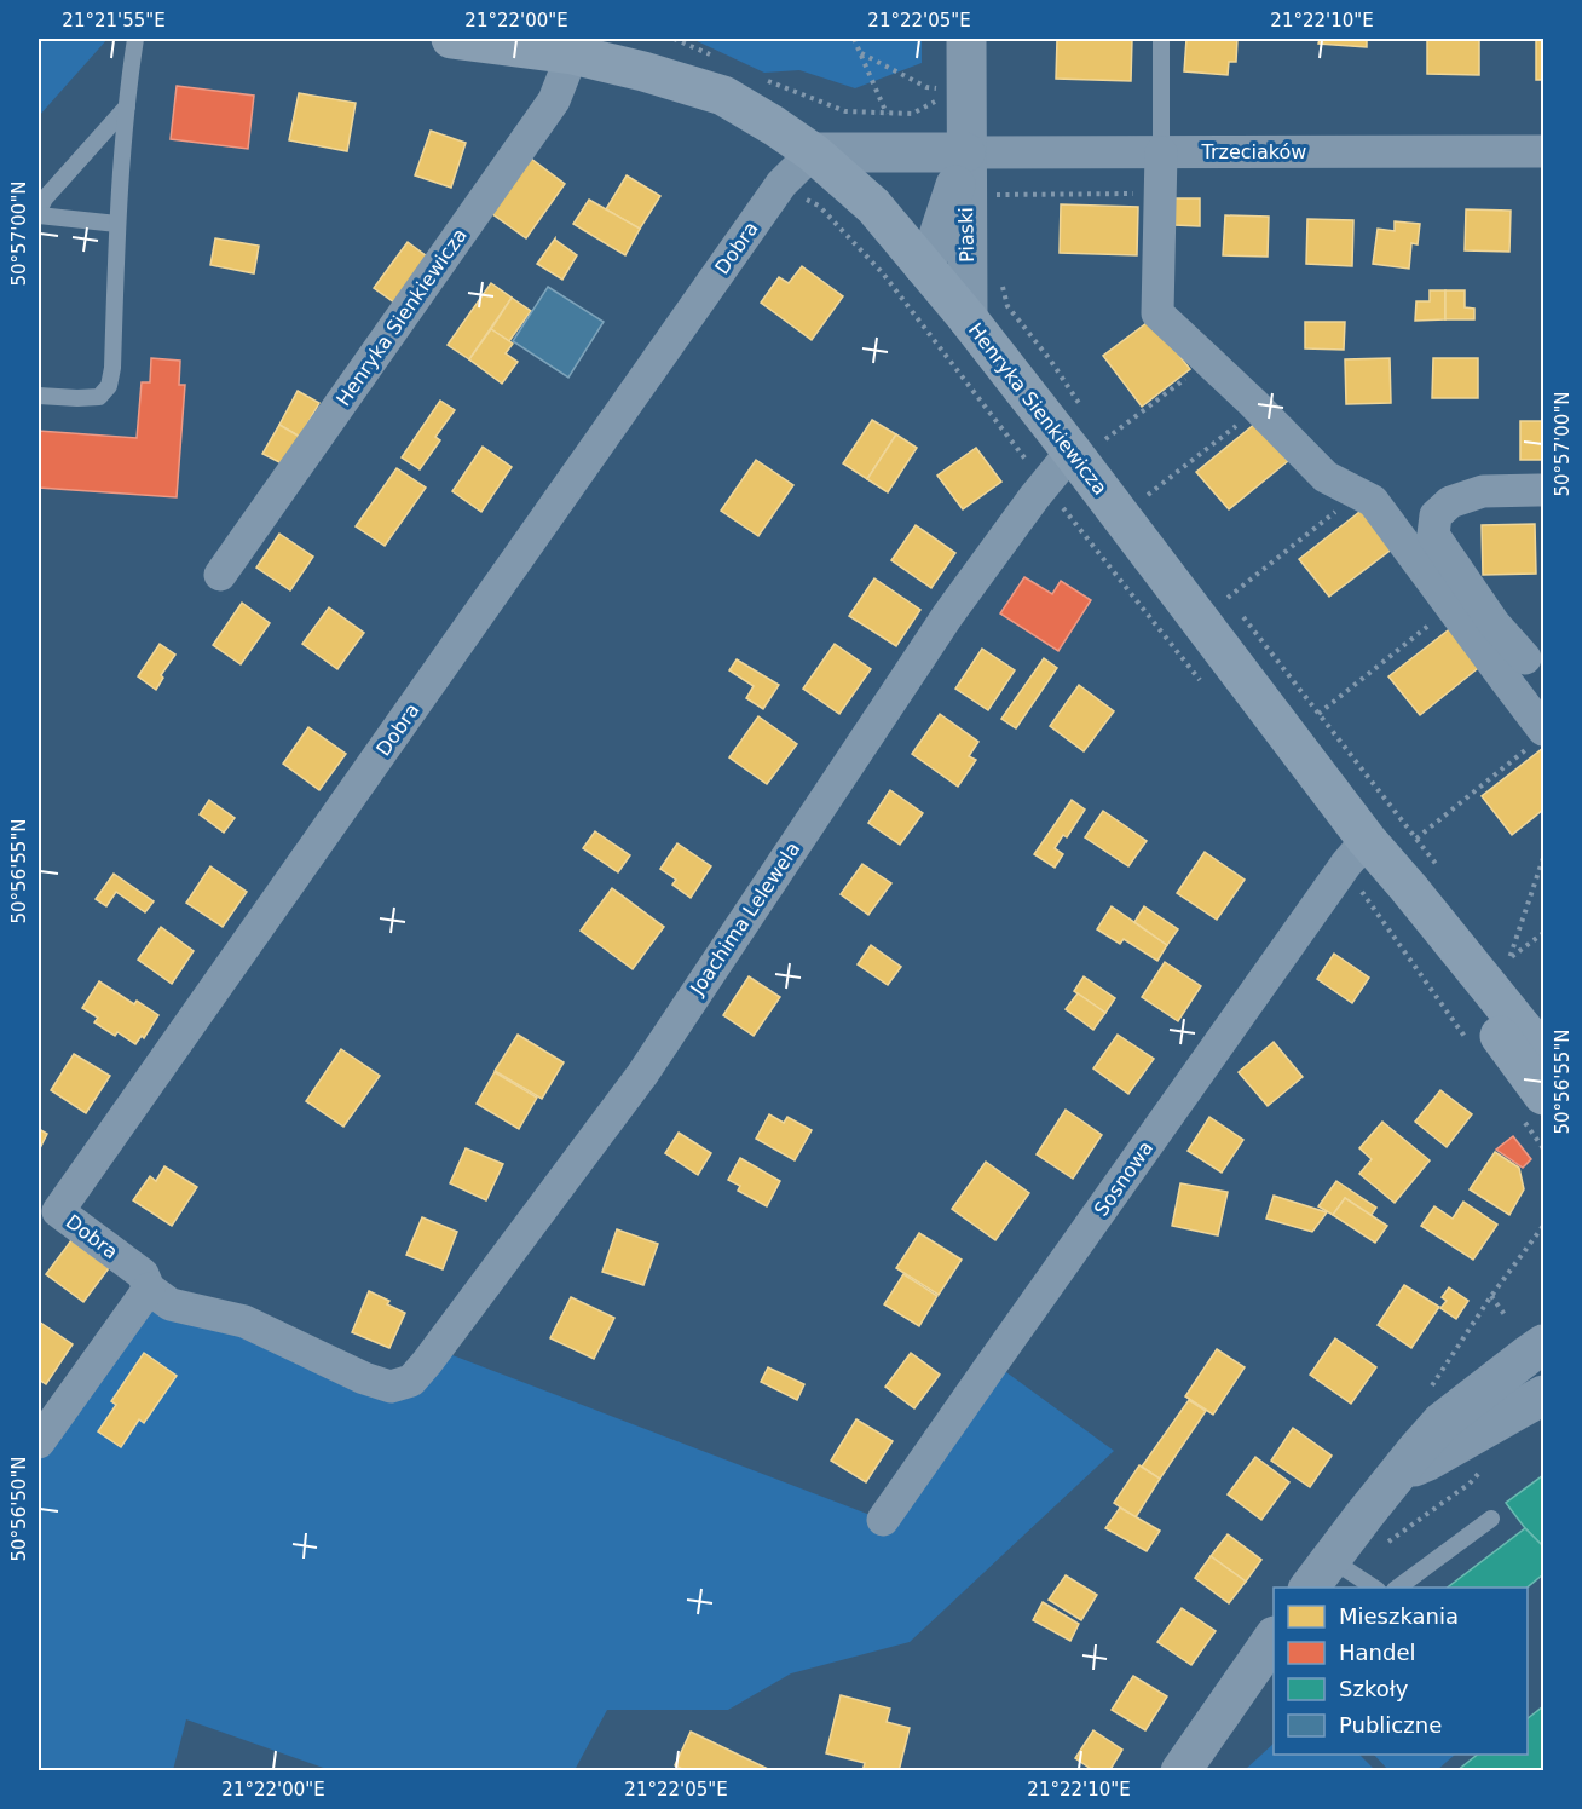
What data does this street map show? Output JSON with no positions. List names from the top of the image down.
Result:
{
  "streets": {
    "main road": ["Henryka Sienkiewicza"],
    "street": [
      "Trzeciaków",
      "Piaski",
      "Dobra",
      "Joachima Lelewela",
      "Sosnowa"
    ]
  },
  "crossings": [
    ["Trzeciaków", "Piaski"],
    ["Piaski", "Henryka Sienkiewicza"],
    ["Dobra", "Henryka Sienkiewicza"],
    ["Dobra", "Joachima Lelewela"],
    ["Henryka Sienkiewicza", "Joachima Lelewela"],
    ["Henryka Sienkiewicza", "Sosnowa"]
  ],
  "legend": [
    "Mieszkania",
    "Handel",
    "Szkoły",
    "Publiczne"
  ],
  "coordinates": [
    "21°21'55\"E",
    "21°22'00\"E",
    "21°22'05\"E",
    "21°22'10\"E",
    "50°57'00\"N",
    "50°56'55\"N",
    "50°56'50\"N"
  ]
}
